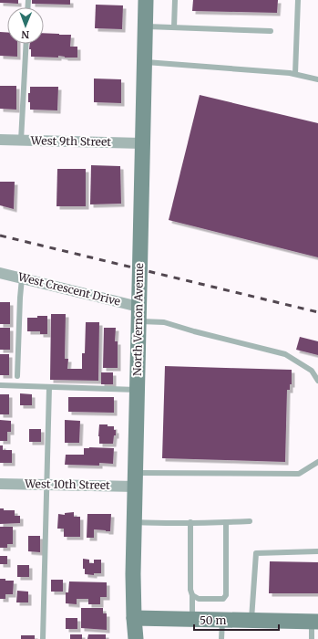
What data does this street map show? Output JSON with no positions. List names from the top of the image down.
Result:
{
  "streets": {
    "street": [
      "West 9th Street",
      "West Crescent Drive",
      "North Vernon Avenue",
      "West 10th Street"
    ]
  },
  "crossings": [
    ["West 9th Street", "North Vernon Avenue"],
    ["West Crescent Drive", "North Vernon Avenue"],
    ["North Vernon Avenue", "West 10th Street"]
  ],
  "scale_bar": "50 m",
  "north": "bottom"
}
